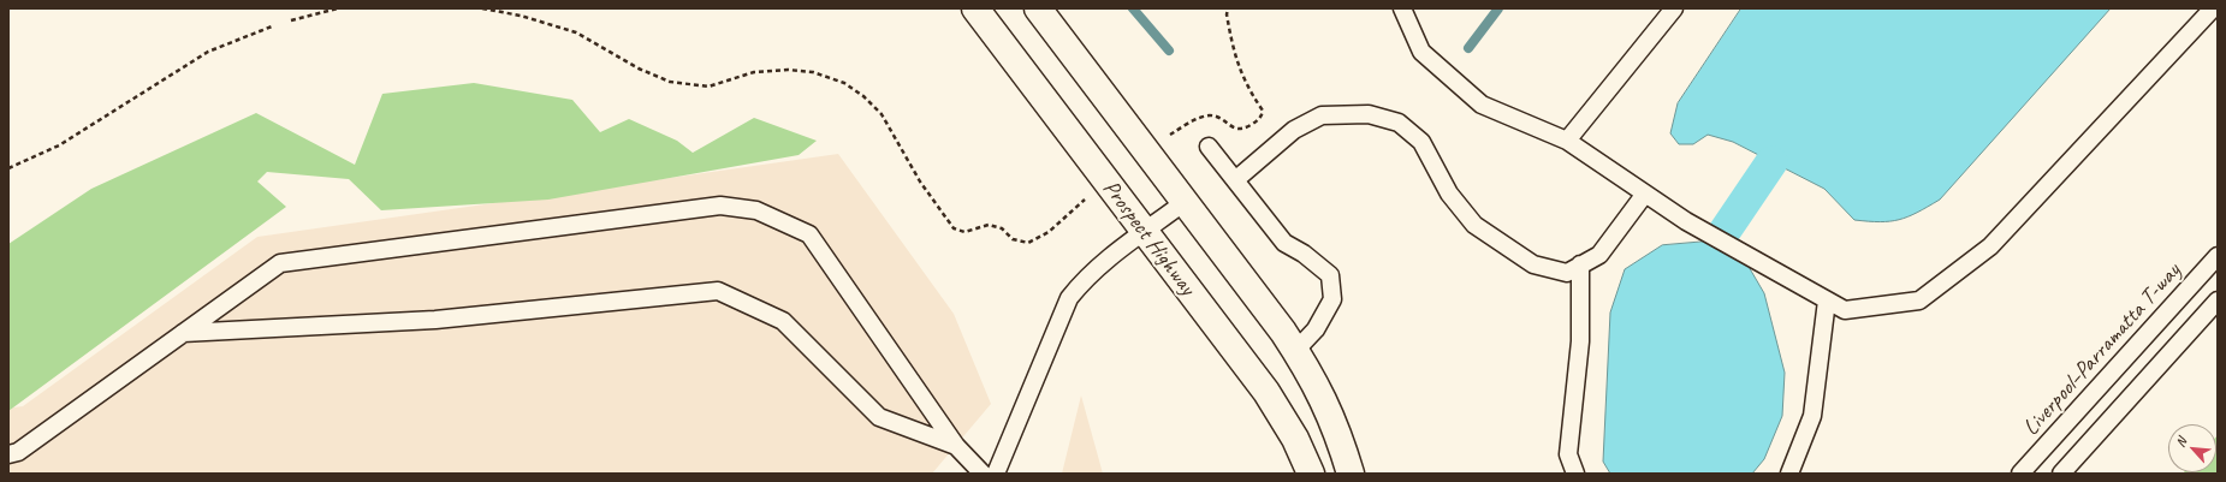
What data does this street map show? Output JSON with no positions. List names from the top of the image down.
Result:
{
  "streets": {
    "main road": ["Prospect Highway"],
    "lane": ["Liverpool–Parramatta T-way"]
  },
  "north": "top left"
}
